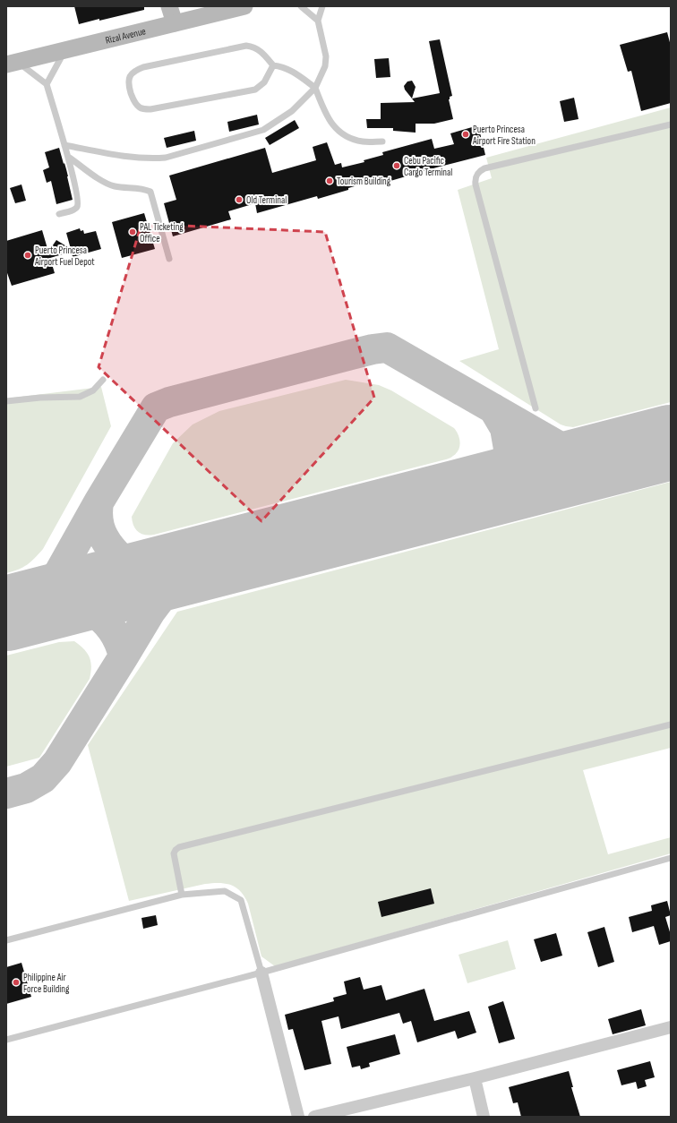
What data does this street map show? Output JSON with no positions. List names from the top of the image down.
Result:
{
  "streets": {
    "street": ["Rizal Avenue"]
  },
  "places": [
    "Puerto Princesa Airport Fire Station",
    "Cebu Pacific Cargo Terminal",
    "Tourism Building",
    "Old Terminal",
    "PAL Ticketing Office",
    "Puerto Princesa Airport Fuel Depot",
    "Philippine Air Force Building"
  ]
}
